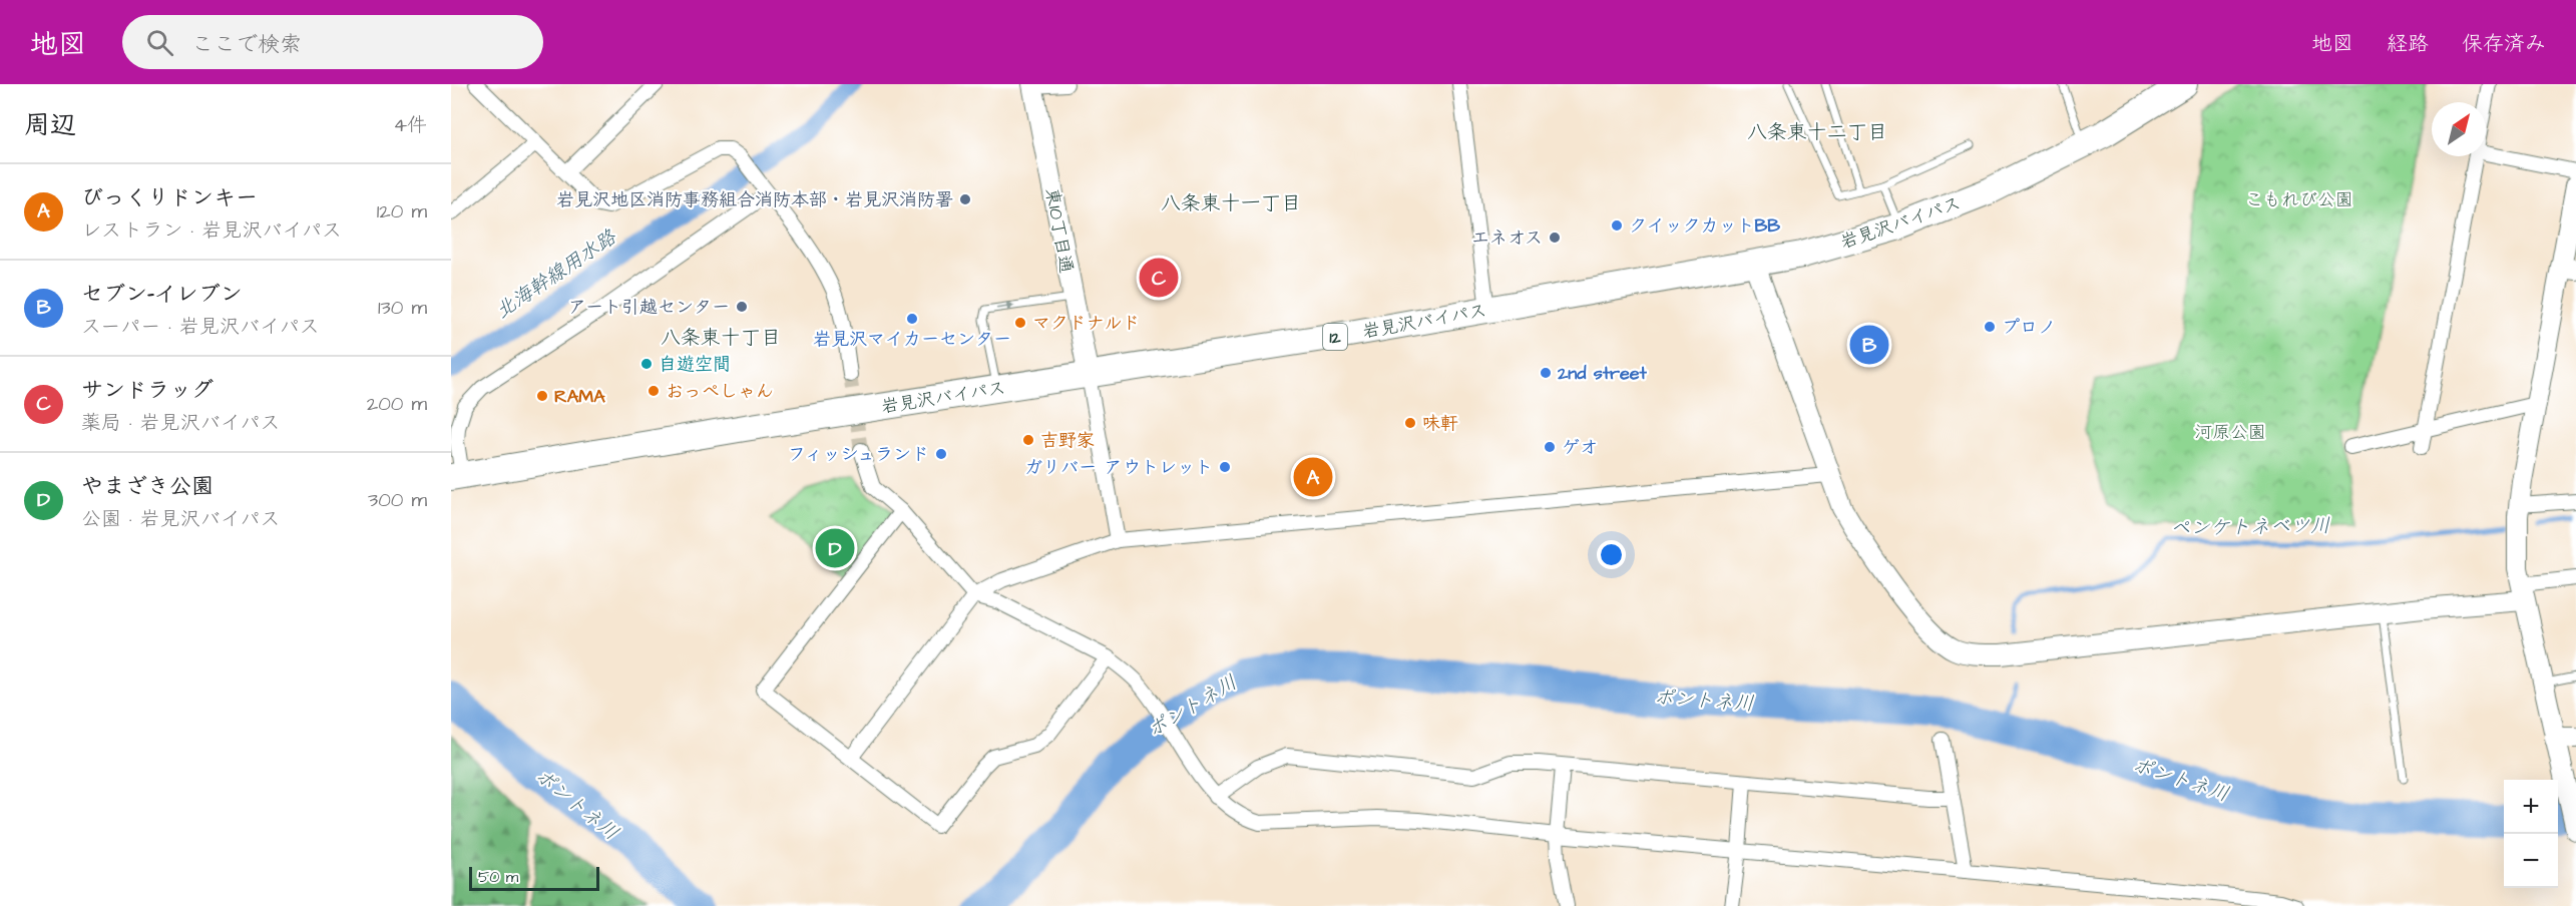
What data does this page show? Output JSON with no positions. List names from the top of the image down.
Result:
{
  "streets": {
    "highway": ["岩見沢バイパス", "12"],
    "street": ["東10丁目通"]
  },
  "crossings": [
    ["岩見沢バイパス", "東10丁目通"]
  ],
  "districts": ["八条東十二丁目", "八条東十一丁目", "八条東十丁目"],
  "water": ["北海幹線用水路", "ペンケトネベツ川", "ポントネ川"],
  "parks": ["こもれび公園", "河原公園"],
  "places": [
    "岩見沢地区消防事務組合消防本部・岩見沢消防署",
    "クイックカットBB",
    "エネオス",
    "アート引越センター",
    "岩見沢マイカーセンター",
    "マクドナルド",
    "プロノ",
    "自遊空間",
    "2nd street",
    "おっぺしゃん",
    "RAMA",
    "味軒",
    "吉野家",
    "ゲオ",
    "フィッシュランド",
    "ガリバー アウトレット"
  ],
  "scale_bar": "50 m",
  "north": "top right",
  "page": {
    "header": "地図",
    "search": "ここで検索",
    "nav": ["地図", "経路", "保存済み"],
    "heading": ["周辺", "4件"],
    "list": [
      {
        "mark": "A",
        "name": "びっくりドンキー",
        "note": "レストラン · 岩見沢バイパス",
        "value": "120 m"
      },
      {
        "mark": "B",
        "name": "セブン-イレブン",
        "note": "スーパー · 岩見沢バイパス",
        "value": "130 m"
      },
      {
        "mark": "C",
        "name": "サンドラッグ",
        "note": "薬局 · 岩見沢バイパス",
        "value": "200 m"
      },
      {
        "mark": "D",
        "name": "やまざき公園",
        "note": "公園 · 岩見沢バイパス",
        "value": "300 m"
      }
    ],
    "pins": [
      "C",
      "B",
      "A",
      "D"
    ],
    "map_buttons": ["+", "−"],
    "scale": "50 m"
  }
}
